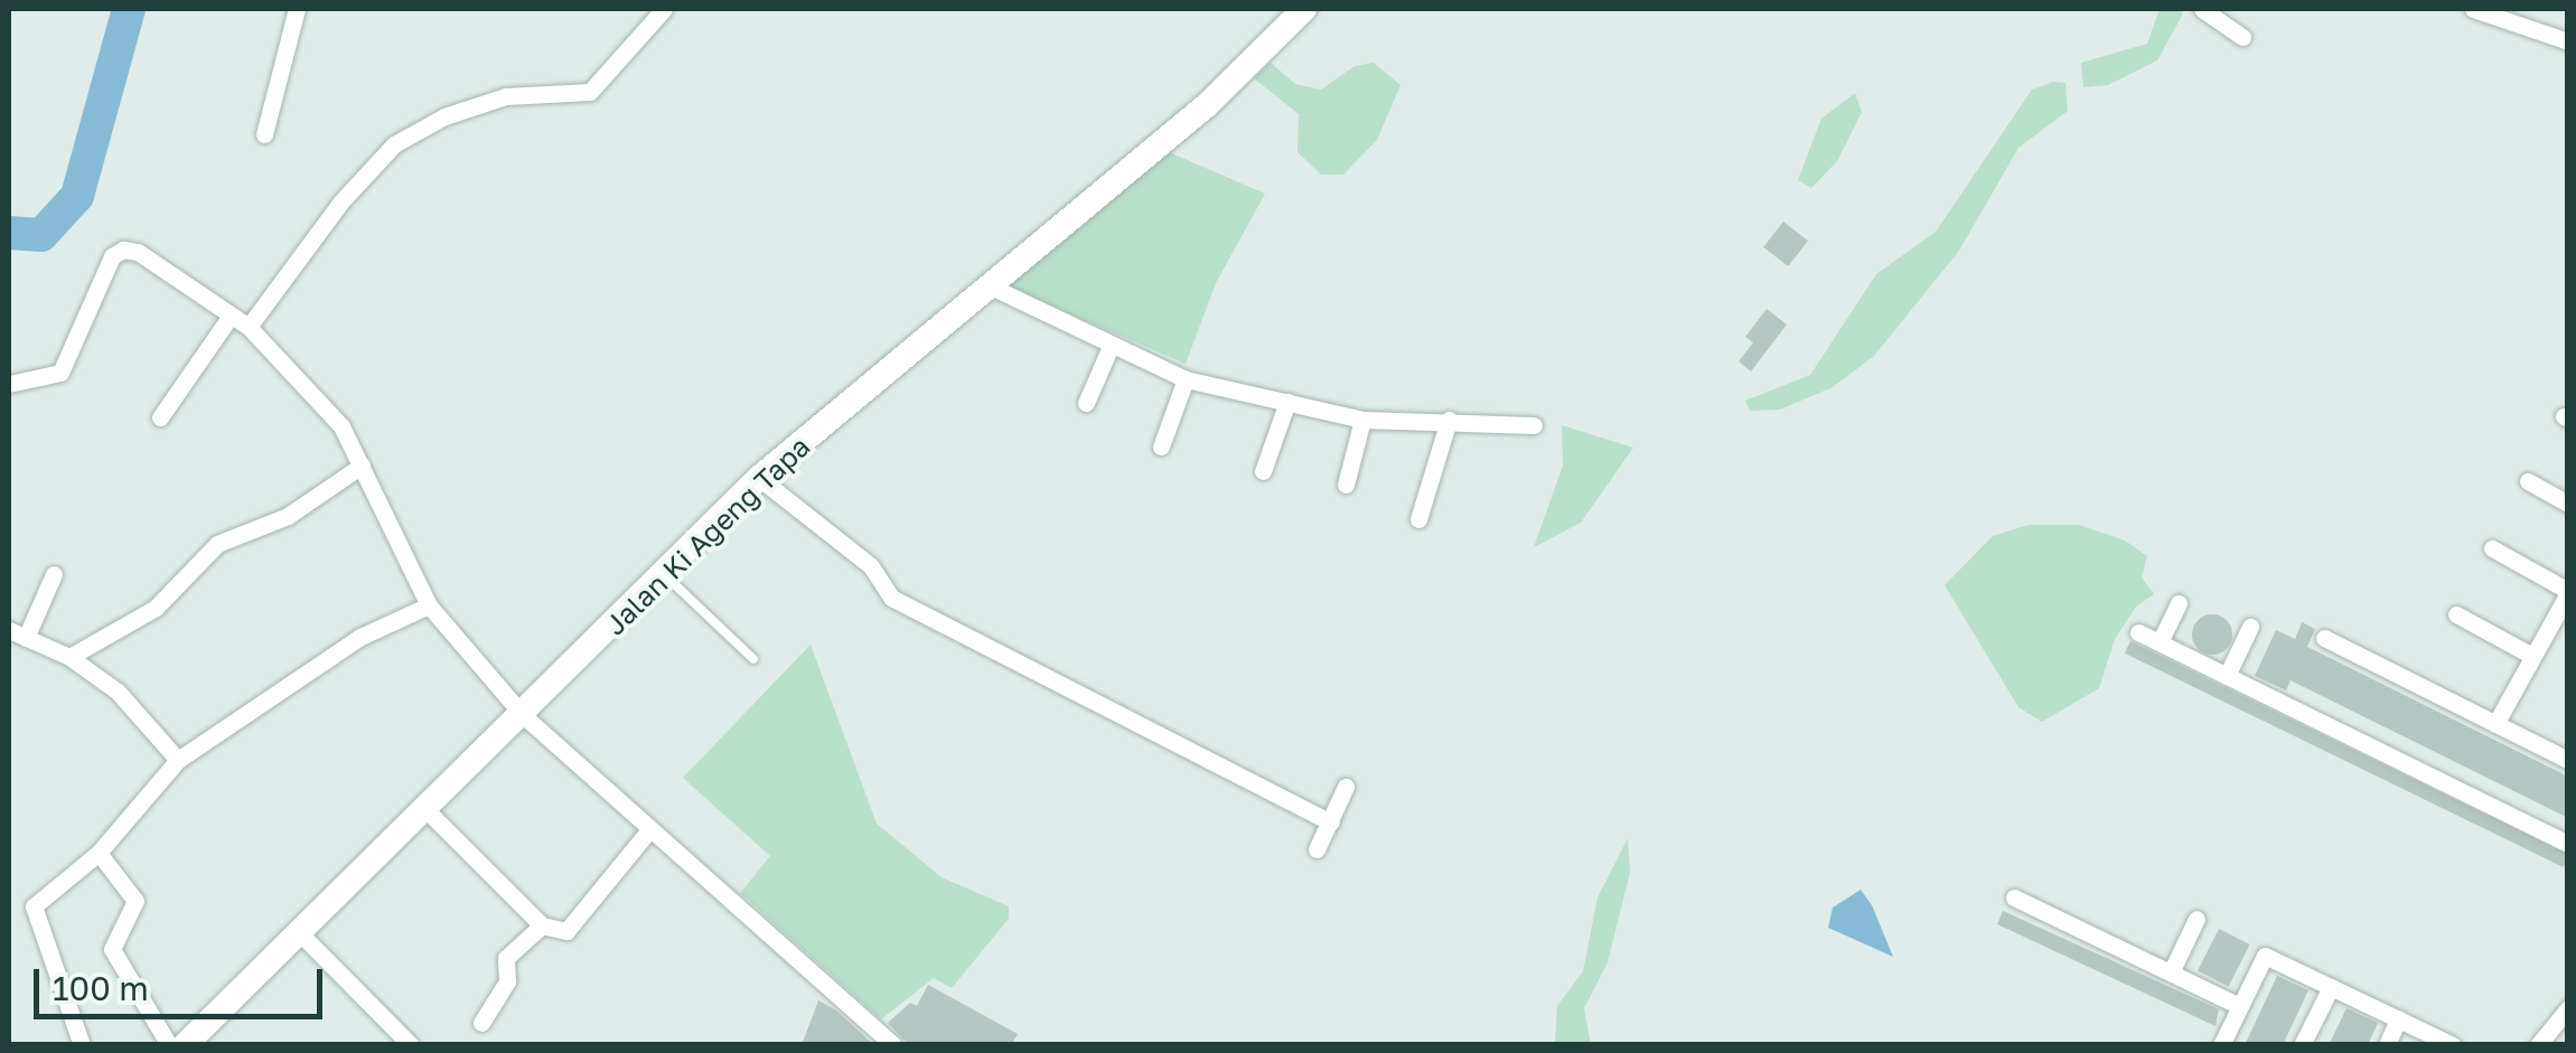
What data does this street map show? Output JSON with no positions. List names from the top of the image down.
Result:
{
  "streets": {
    "street": ["Jalan Ki Ageng Tapa"]
  },
  "scale_bar": "100 m"
}
